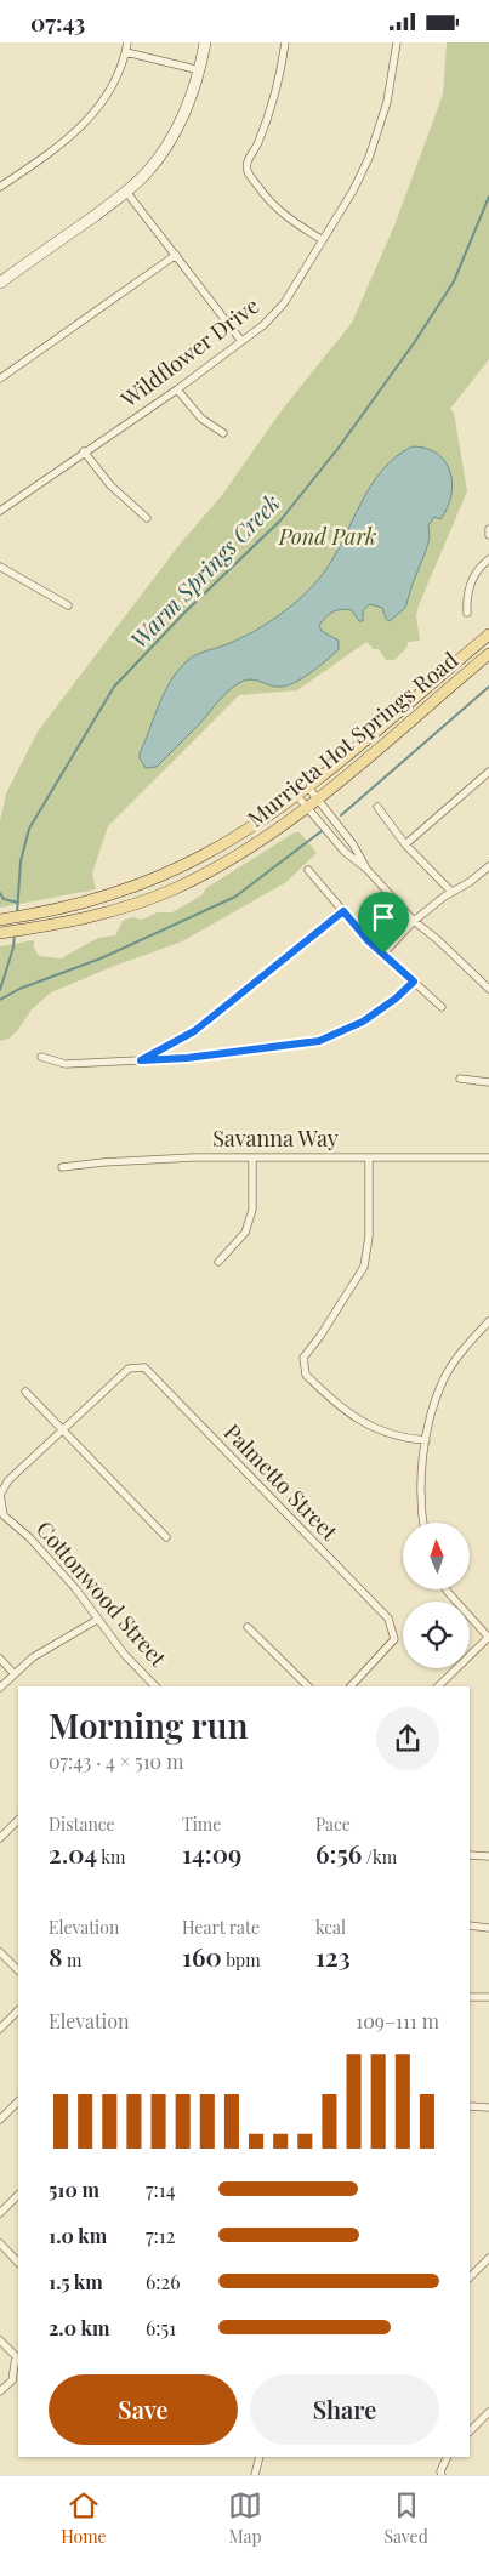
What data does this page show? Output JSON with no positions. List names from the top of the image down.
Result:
{
  "streets": {
    "main road": ["Murrieta Hot Springs Road"],
    "street": [
      "Wildflower Drive",
      "Savanna Way",
      "Palmetto Street",
      "Cottonwood Street"
    ]
  },
  "water": ["Warm Springs Creek"],
  "parks": ["Pond Park"],
  "north": "top",
  "page": {
    "status": "07:43",
    "heading": ["Morning run", "07:43 · 4 × 510 m"],
    "stats": [
      ["Distance", "2.04 km"],
      ["Time", "14:09"],
      ["Pace", "6:56 /km"],
      ["Elevation", "8 m"],
      ["Heart rate", "160 bpm"],
      ["kcal", "123"]
    ],
    "chart": ["Elevation", "109–111 m"],
    "list": [
      {
        "name": "510 m",
        "note": "7:14"
      },
      {
        "name": "1.0 km",
        "note": "7:12"
      },
      {
        "name": "1.5 km",
        "note": "6:26"
      },
      {
        "name": "2.0 km",
        "note": "6:51"
      }
    ],
    "buttons": ["Save", "Share"],
    "tabs": ["Home", "Map", "Saved"]
  }
}
